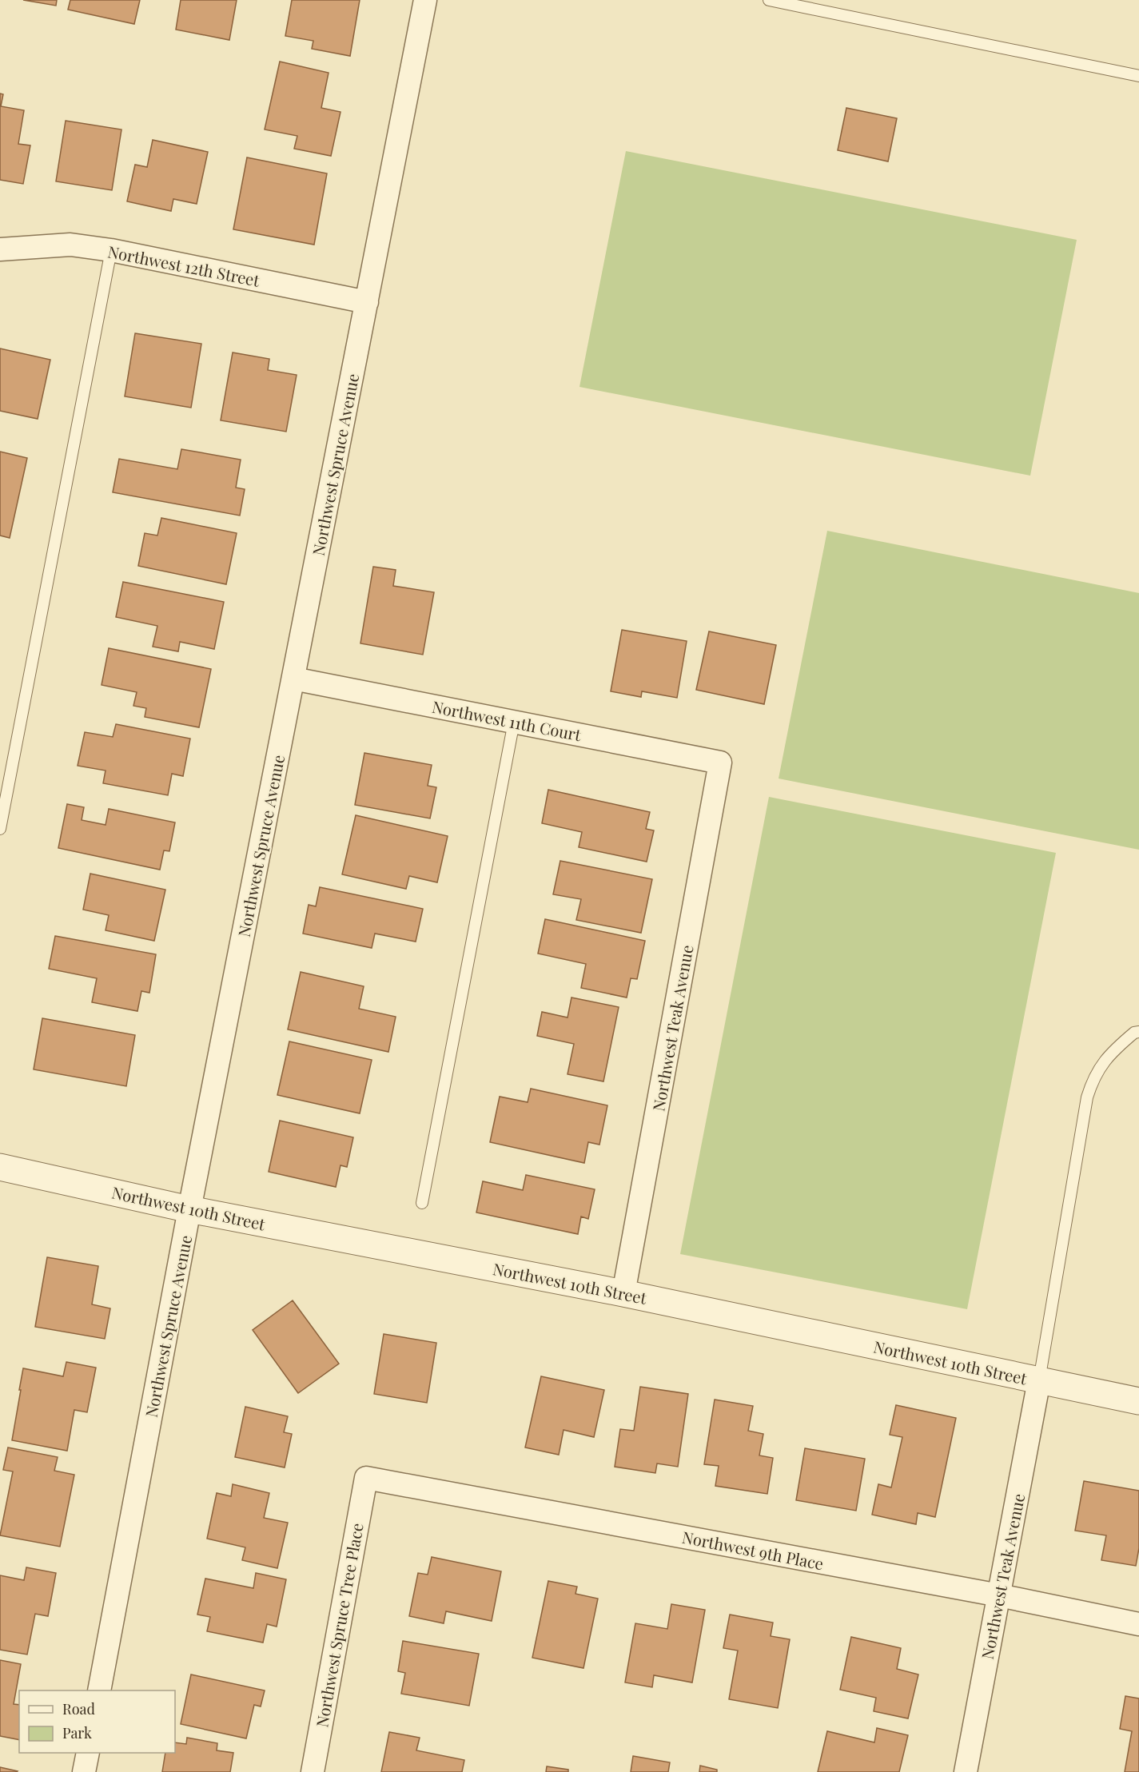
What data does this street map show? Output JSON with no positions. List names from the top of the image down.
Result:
{
  "streets": {
    "street": [
      "Northwest 12th Street",
      "Northwest Spruce Avenue",
      "Northwest 11th Court",
      "Northwest Teak Avenue",
      "Northwest 10th Street",
      "Northwest 9th Place",
      "Northwest Spruce Tree Place"
    ]
  },
  "crossings": [
    ["Northwest 12th Street", "Northwest Spruce Avenue"],
    ["Northwest Spruce Avenue", "Northwest 11th Court"],
    ["Northwest Spruce Avenue", "Northwest 10th Street"],
    ["Northwest 11th Court", "Northwest Teak Avenue"],
    ["Northwest Teak Avenue", "Northwest 10th Street"],
    ["Northwest Teak Avenue", "Northwest 9th Place"],
    ["Northwest 9th Place", "Northwest Spruce Tree Place"]
  ],
  "legend": ["Road", "Park"]
}
